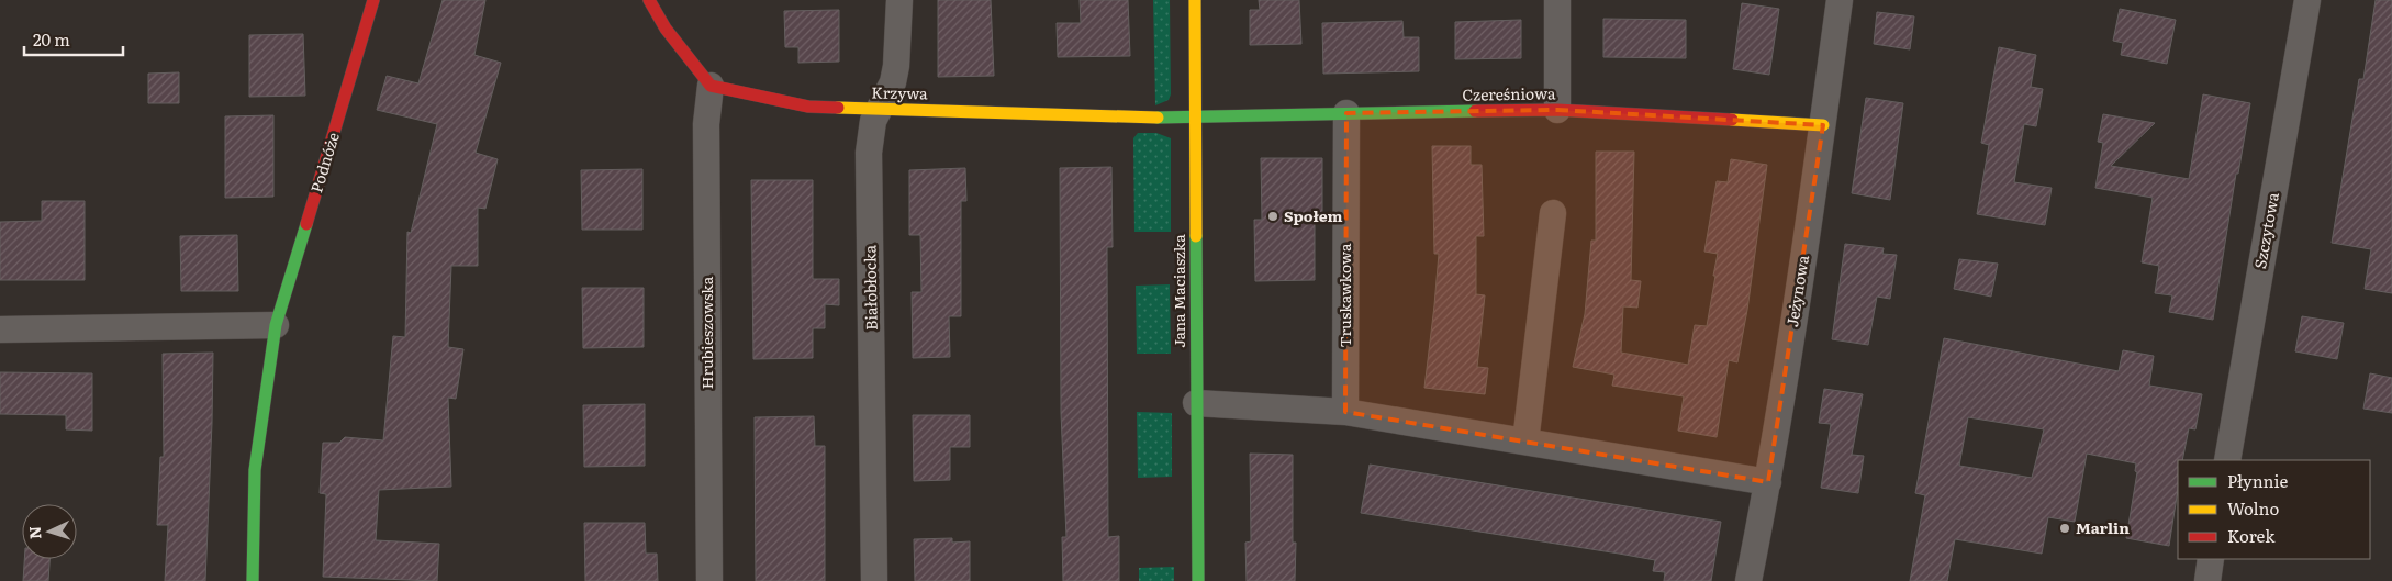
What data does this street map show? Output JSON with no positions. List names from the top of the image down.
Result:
{
  "streets": {
    "street": [
      "Krzywa",
      "Czereśniowa",
      "Podnóże",
      "Szczytowa",
      "Białobłocka",
      "Jana Maciaszka",
      "Jeżynowa",
      "Truskawkowa",
      "Hrubieszowska"
    ]
  },
  "crossings": [
    ["Krzywa", "Czereśniowa"],
    ["Krzywa", "Białobłocka"],
    ["Krzywa", "Jana Maciaszka"],
    ["Krzywa", "Hrubieszowska"],
    ["Czereśniowa", "Jana Maciaszka"],
    ["Czereśniowa", "Jeżynowa"],
    ["Czereśniowa", "Truskawkowa"]
  ],
  "places": ["Społem", "Marlin"],
  "legend": ["Płynnie", "Wolno", "Korek"],
  "scale_bar": "20 m",
  "north": "left"
}
